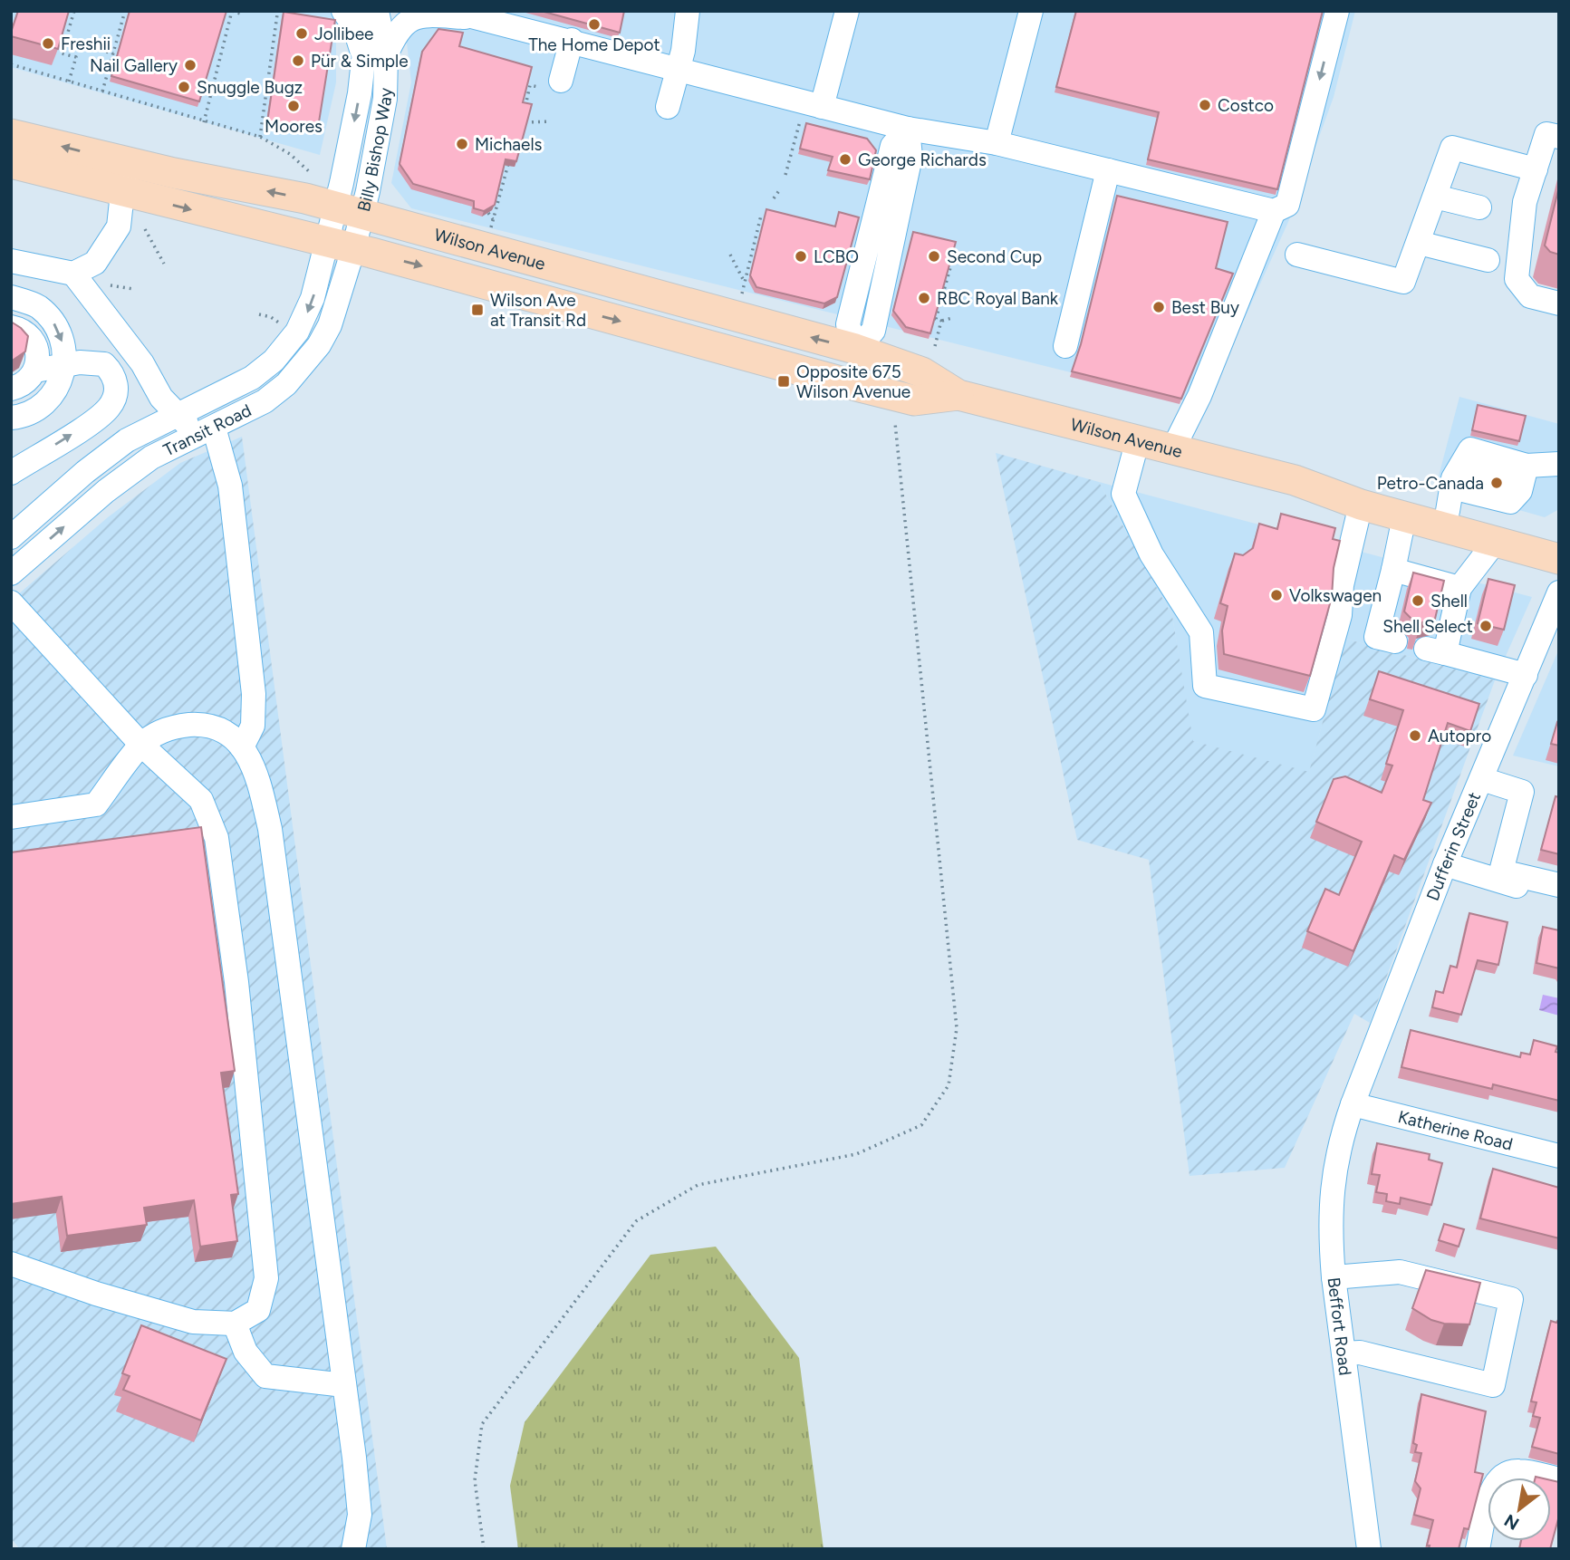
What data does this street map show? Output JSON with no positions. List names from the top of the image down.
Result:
{
  "streets": {
    "main road": ["Wilson Avenue"],
    "street": [
      "Billy Bishop Way",
      "Transit Road",
      "Dufferin Street",
      "Katherine Road",
      "Beffort Road"
    ]
  },
  "crossings": [
    ["Billy Bishop Way", "Wilson Avenue"],
    ["Billy Bishop Way", "Transit Road"],
    ["Wilson Avenue", "Transit Road"],
    ["Dufferin Street", "Katherine Road"],
    ["Dufferin Street", "Beffort Road"],
    ["Katherine Road", "Beffort Road"]
  ],
  "places": {
    "other": [
      "The Home Depot",
      "Jollibee",
      "Freshii",
      "Pür & Simple",
      "Nail Gallery",
      "Snuggle Bugz",
      "Costco",
      "Moores",
      "Michaels",
      "George Richards",
      "LCBO",
      "Second Cup",
      "RBC Royal Bank",
      "Best Buy",
      "Petro-Canada",
      "Volkswagen",
      "Shell",
      "Shell Select",
      "Autopro"
    ],
    "transit": ["Wilson Ave at Transit Rd", "Opposite 675 Wilson Avenue"]
  },
  "north": "bottom left"
}
